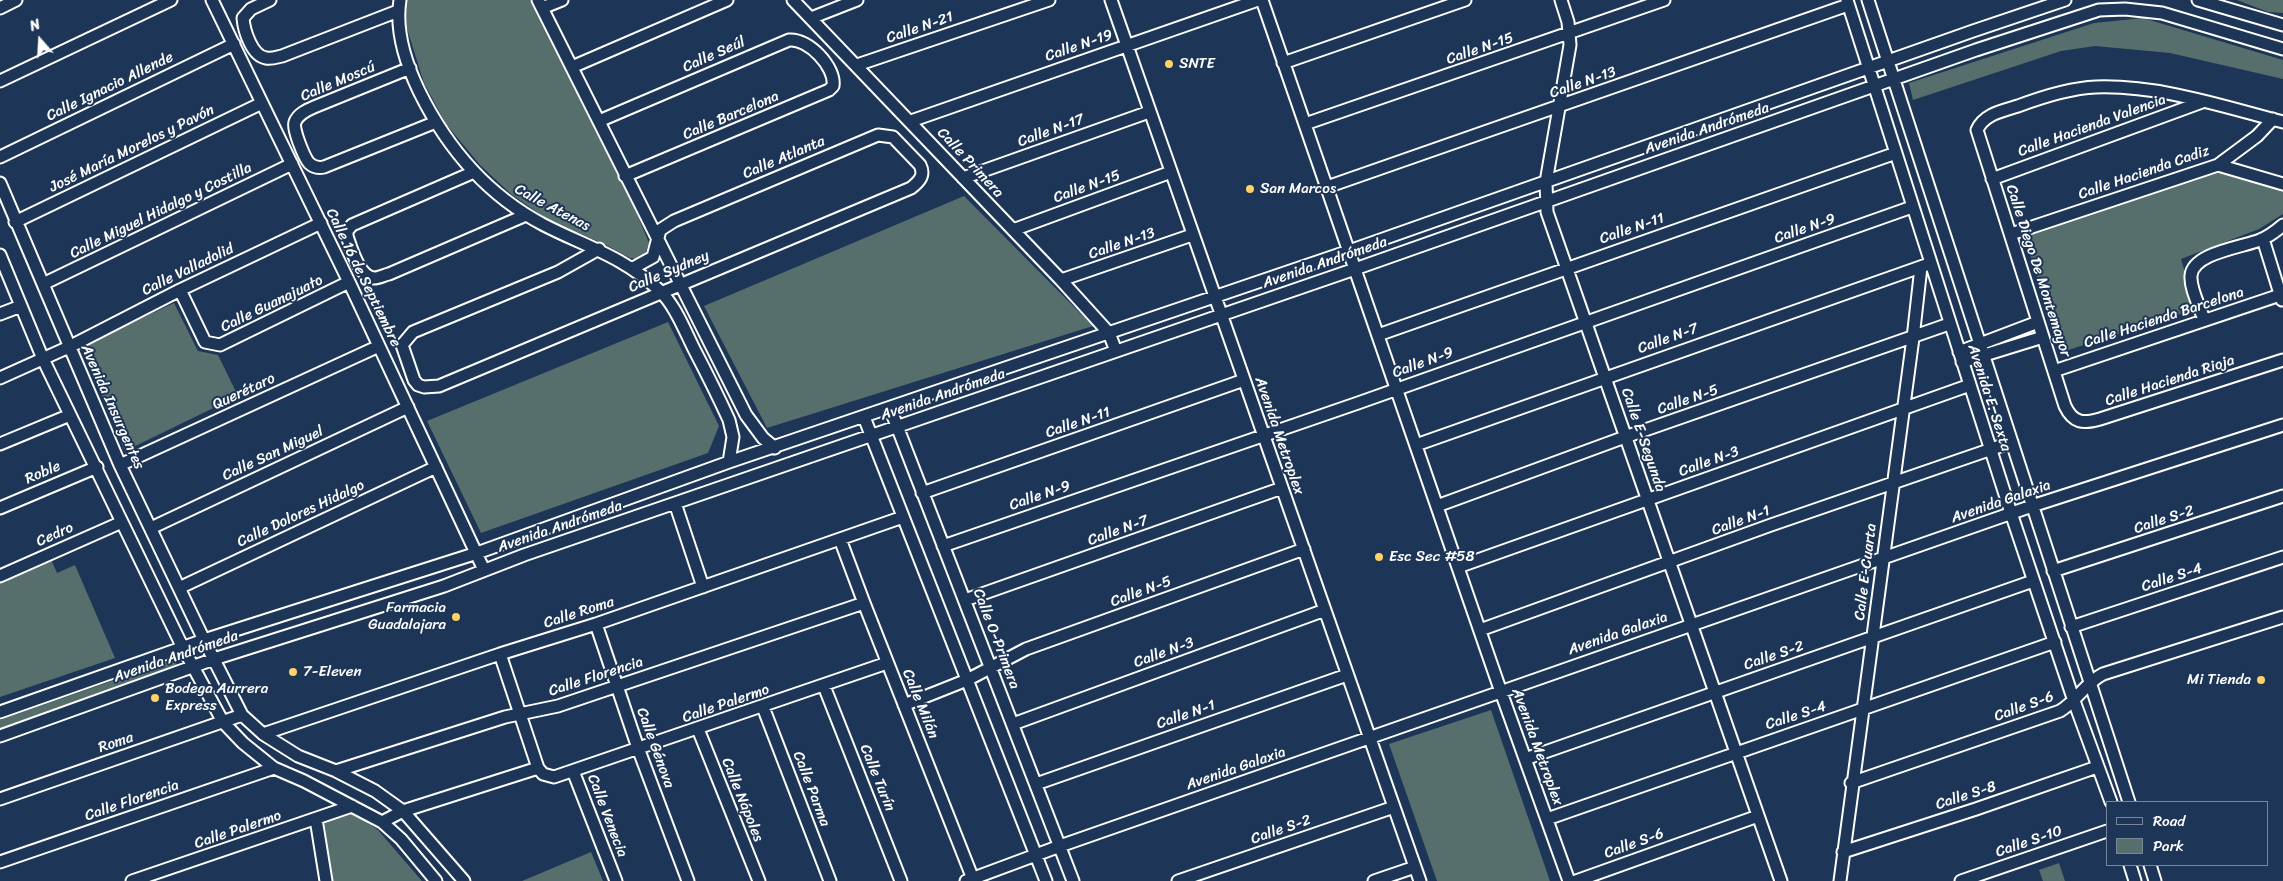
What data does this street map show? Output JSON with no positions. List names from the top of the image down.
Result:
{
  "streets": {
    "street": [
      "Calle N-21",
      "Calle N-19",
      "Calle N-15",
      "Calle Seúl",
      "Calle Moscú",
      "Calle N-13",
      "Calle Ignacio Allende",
      "Calle Barcelona",
      "Calle Hacienda Valencia",
      "Avenida Andrómeda",
      "Calle N-17",
      "José María Morelos y Pavón",
      "Calle Atlanta",
      "Calle Primera",
      "Calle Hacienda Cadiz",
      "Calle Atenas",
      "Calle Miguel Hidalgo y Costilla",
      "Calle N-11",
      "Calle N-9",
      "Calle Valladolid",
      "Calle Diego De Montemayor",
      "Calle Sydney",
      "Calle 16 de Septiembre",
      "Calle Guanajuato",
      "Calle Hacienda Barcelona",
      "Calle N-7",
      "Calle Hacienda Rioja",
      "Querétaro",
      "Avenida E. Sexta",
      "Calle N-5",
      "Avenida Insurgentes",
      "Avenida Metroplex",
      "Calle E-Segunda",
      "Calle San Miguel",
      "Calle N-3",
      "Roble",
      "Avenida Galaxia",
      "Calle Dolores Hidalgo",
      "Calle S-2",
      "Calle N-1",
      "Cedro",
      "Calle E-Cuarta",
      "Calle S-4",
      "Calle Roma",
      "Calle O-Primera",
      "Calle Florencia",
      "Calle Palermo",
      "Calle Milán",
      "Calle S-6",
      "Roma",
      "Calle Génova",
      "Calle Turín",
      "Calle Parma",
      "Calle S-8",
      "Calle Nápoles",
      "Calle Venecia",
      "Calle S-10"
    ]
  },
  "crossings": [
    ["Calle N-21", "Calle Primera"],
    ["Calle N-19", "Calle Primera"],
    ["Calle N-19", "Avenida Metroplex"],
    ["Calle N-15", "Calle Primera"],
    ["Calle N-15", "Avenida Metroplex"],
    ["Calle N-15", "Calle E-Segunda"],
    ["Calle Seúl", "Calle Barcelona"],
    ["Calle Moscú", "Calle Atenas"],
    ["Calle N-13", "Calle Primera"],
    ["Calle N-13", "Avenida E. Sexta"],
    ["Calle N-13", "Avenida Metroplex"],
    ["Calle N-13", "Calle E-Segunda"],
    ["Calle Ignacio Allende", "Calle 16 de Septiembre"],
    ["Calle Hacienda Valencia", "Calle Diego De Montemayor"],
    ["Avenida Andrómeda", "Calle Primera"],
    ["Avenida Andrómeda", "Calle Atenas"],
    ["Avenida Andrómeda", "Calle 16 de Septiembre"],
    ["Avenida Andrómeda", "Avenida E. Sexta"],
    ["Avenida Andrómeda", "Avenida Insurgentes"],
    ["Avenida Andrómeda", "Avenida Metroplex"],
    ["Avenida Andrómeda", "Calle E-Segunda"],
    ["Avenida Andrómeda", "Calle O-Primera"],
    ["Calle N-17", "Calle Primera"],
    ["Calle N-17", "Avenida Metroplex"],
    ["José María Morelos y Pavón", "Calle 16 de Septiembre"],
    ["José María Morelos y Pavón", "Avenida Insurgentes"],
    ["Calle Atlanta", "Calle Sydney"],
    ["Calle Hacienda Cadiz", "Calle Diego De Montemayor"],
    ["Calle Atenas", "Calle Sydney"],
    ["Calle Miguel Hidalgo y Costilla", "Calle 16 de Septiembre"],
    ["Calle Miguel Hidalgo y Costilla", "Avenida Insurgentes"],
    ["Calle N-11", "Avenida E. Sexta"],
    ["Calle N-11", "Avenida Metroplex"],
    ["Calle N-11", "Calle E-Segunda"],
    ["Calle N-11", "Calle O-Primera"],
    ["Calle N-9", "Avenida E. Sexta"],
    ["Calle N-9", "Avenida Metroplex"],
    ["Calle N-9", "Calle E-Segunda"],
    ["Calle N-9", "Calle O-Primera"],
    ["Calle Valladolid", "Calle 16 de Septiembre"],
    ["Calle Valladolid", "Calle Guanajuato"],
    ["Calle Valladolid", "Avenida Insurgentes"],
    ["Calle Diego De Montemayor", "Calle Hacienda Barcelona"],
    ["Calle Diego De Montemayor", "Calle Hacienda Rioja"],
    ["Calle 16 de Septiembre", "Calle Guanajuato"],
    ["Calle 16 de Septiembre", "Querétaro"],
    ["Calle 16 de Septiembre", "Calle San Miguel"],
    ["Calle 16 de Septiembre", "Calle Dolores Hidalgo"],
    ["Calle N-7", "Avenida E. Sexta"],
    ["Calle N-7", "Avenida Metroplex"],
    ["Calle N-7", "Calle E-Segunda"],
    ["Calle N-7", "Calle E-Cuarta"],
    ["Calle N-7", "Calle O-Primera"],
    ["Querétaro", "Avenida Insurgentes"],
    ["Avenida E. Sexta", "Calle N-5"],
    ["Avenida E. Sexta", "Calle N-3"],
    ["Avenida E. Sexta", "Avenida Galaxia"],
    ["Avenida E. Sexta", "Calle S-2"],
    ["Avenida E. Sexta", "Calle N-1"],
    ["Avenida E. Sexta", "Calle E-Cuarta"],
    ["Avenida E. Sexta", "Calle S-4"],
    ["Avenida E. Sexta", "Calle S-6"],
    ["Avenida E. Sexta", "Calle S-8"],
    ["Calle N-5", "Avenida Metroplex"],
    ["Calle N-5", "Calle E-Segunda"],
    ["Calle N-5", "Calle E-Cuarta"],
    ["Calle N-5", "Calle O-Primera"],
    ["Calle N-5", "Calle Milán"],
    ["Avenida Insurgentes", "Calle San Miguel"],
    ["Avenida Insurgentes", "Calle Dolores Hidalgo"],
    ["Avenida Insurgentes", "Roma"],
    ["Avenida Metroplex", "Calle N-3"],
    ["Avenida Metroplex", "Avenida Galaxia"],
    ["Avenida Metroplex", "Calle S-2"],
    ["Avenida Metroplex", "Calle N-1"],
    ["Avenida Metroplex", "Calle S-4"],
    ["Calle E-Segunda", "Calle N-3"],
    ["Calle E-Segunda", "Avenida Galaxia"],
    ["Calle E-Segunda", "Calle S-2"],
    ["Calle E-Segunda", "Calle N-1"],
    ["Calle E-Segunda", "Calle S-4"],
    ["Calle E-Segunda", "Calle S-6"],
    ["Calle N-3", "Calle E-Cuarta"],
    ["Calle N-3", "Calle O-Primera"],
    ["Avenida Galaxia", "Calle E-Cuarta"],
    ["Avenida Galaxia", "Calle O-Primera"],
    ["Avenida Galaxia", "Calle Milán"],
    ["Calle S-2", "Calle E-Cuarta"],
    ["Calle N-1", "Calle E-Cuarta"],
    ["Calle N-1", "Calle O-Primera"],
    ["Calle E-Cuarta", "Calle S-4"],
    ["Calle E-Cuarta", "Calle S-6"],
    ["Calle E-Cuarta", "Calle S-8"],
    ["Calle Roma", "Calle Milán"],
    ["Calle Roma", "Calle Génova"],
    ["Calle Florencia", "Calle Milán"],
    ["Calle Florencia", "Calle Génova"],
    ["Calle Palermo", "Calle Milán"],
    ["Calle Palermo", "Calle Génova"],
    ["Calle Palermo", "Calle Turín"],
    ["Calle Palermo", "Calle Parma"],
    ["Calle Palermo", "Calle Nápoles"],
    ["Calle Palermo", "Calle Venecia"]
  ],
  "places": [
    "SNTE",
    "San Marcos",
    "Esc Sec #58",
    "Farmacia Guadalajara",
    "7-Eleven",
    "Mi Tienda",
    "Bodega Aurrera Express"
  ],
  "legend": ["Road", "Park"],
  "north": "top"
}
